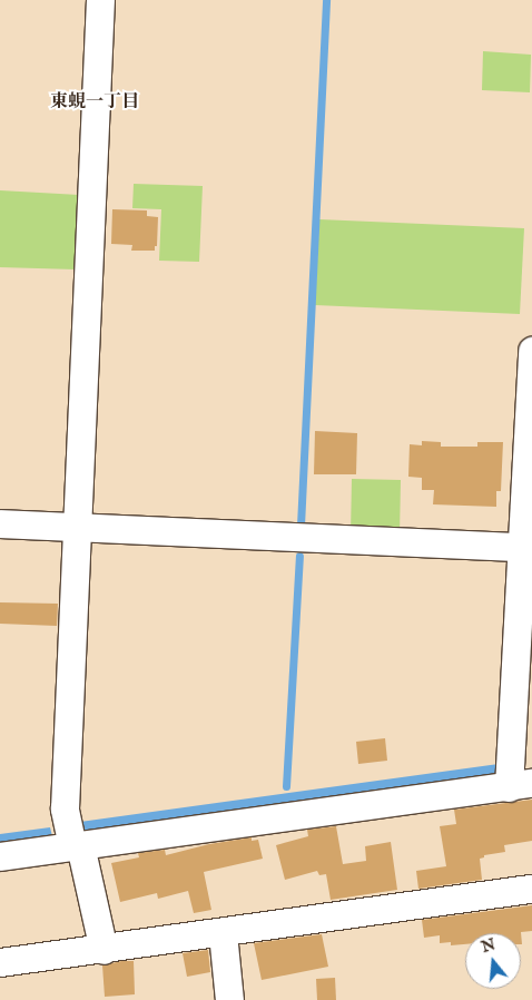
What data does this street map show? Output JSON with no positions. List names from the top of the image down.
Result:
{
  "districts": ["東蜆一丁目"],
  "north": "top"
}
